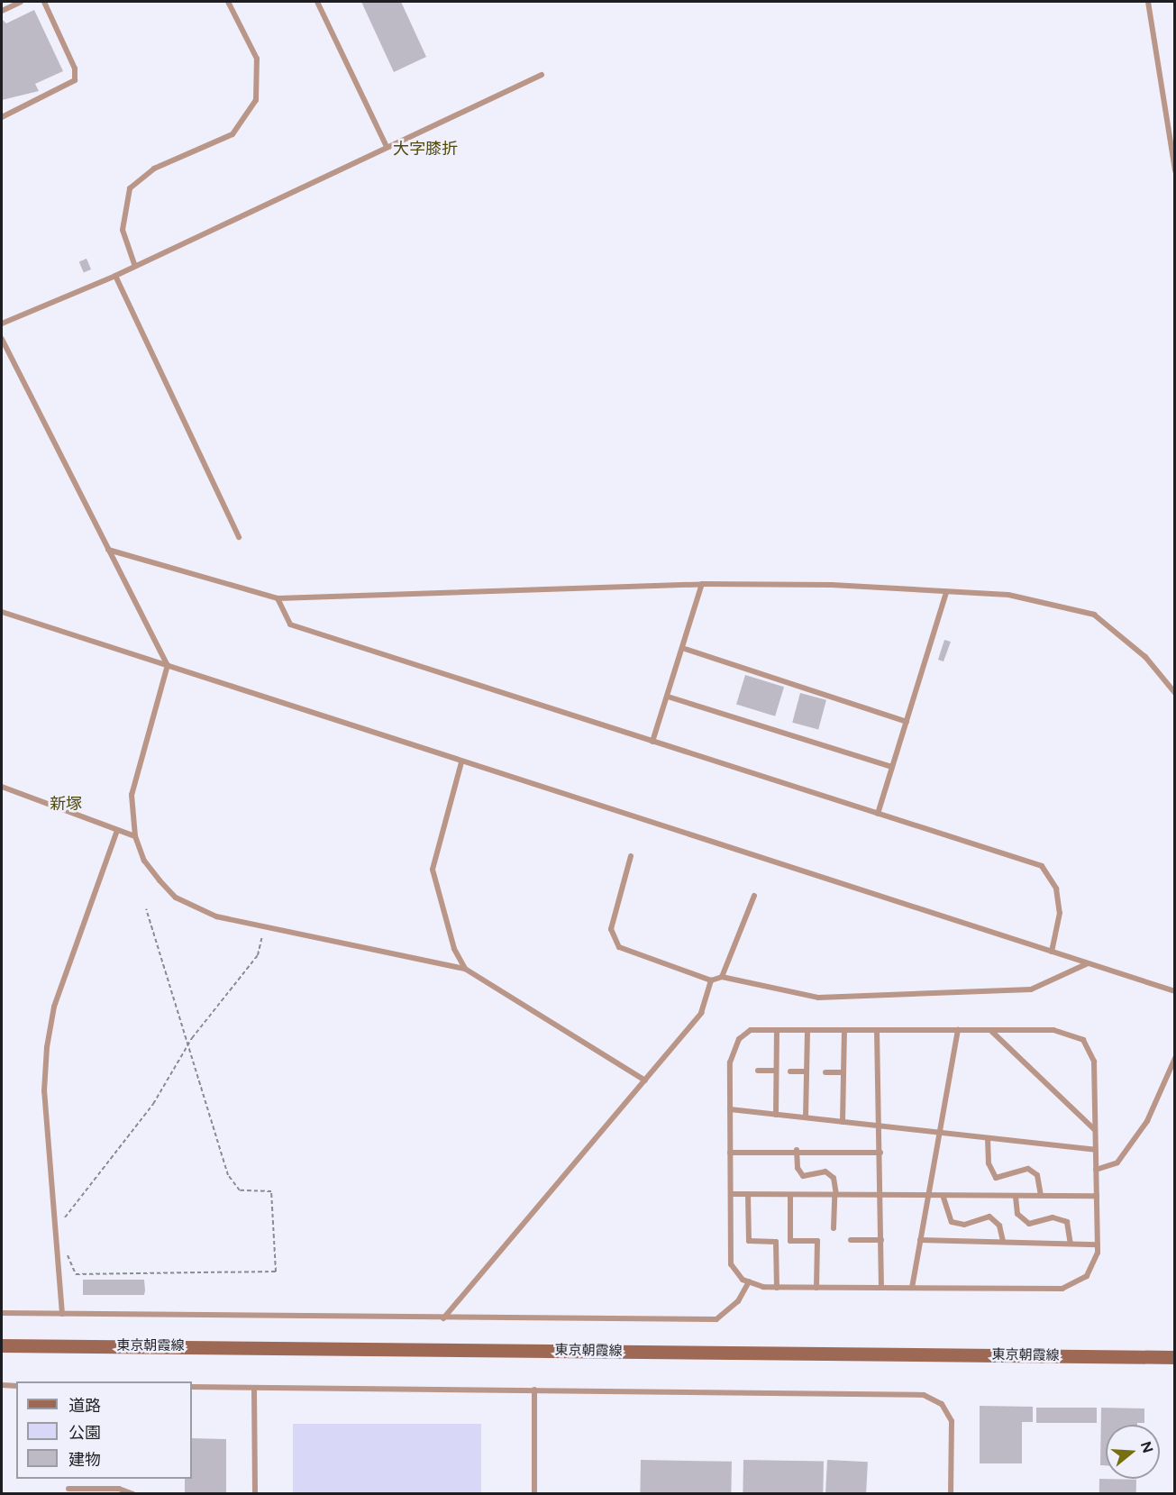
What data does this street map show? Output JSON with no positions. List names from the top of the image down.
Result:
{
  "streets": {
    "main road": ["東京朝霞線"]
  },
  "districts": ["大字膝折", "新塚"],
  "legend": ["道路", "公園", "建物"],
  "north": "right"
}
